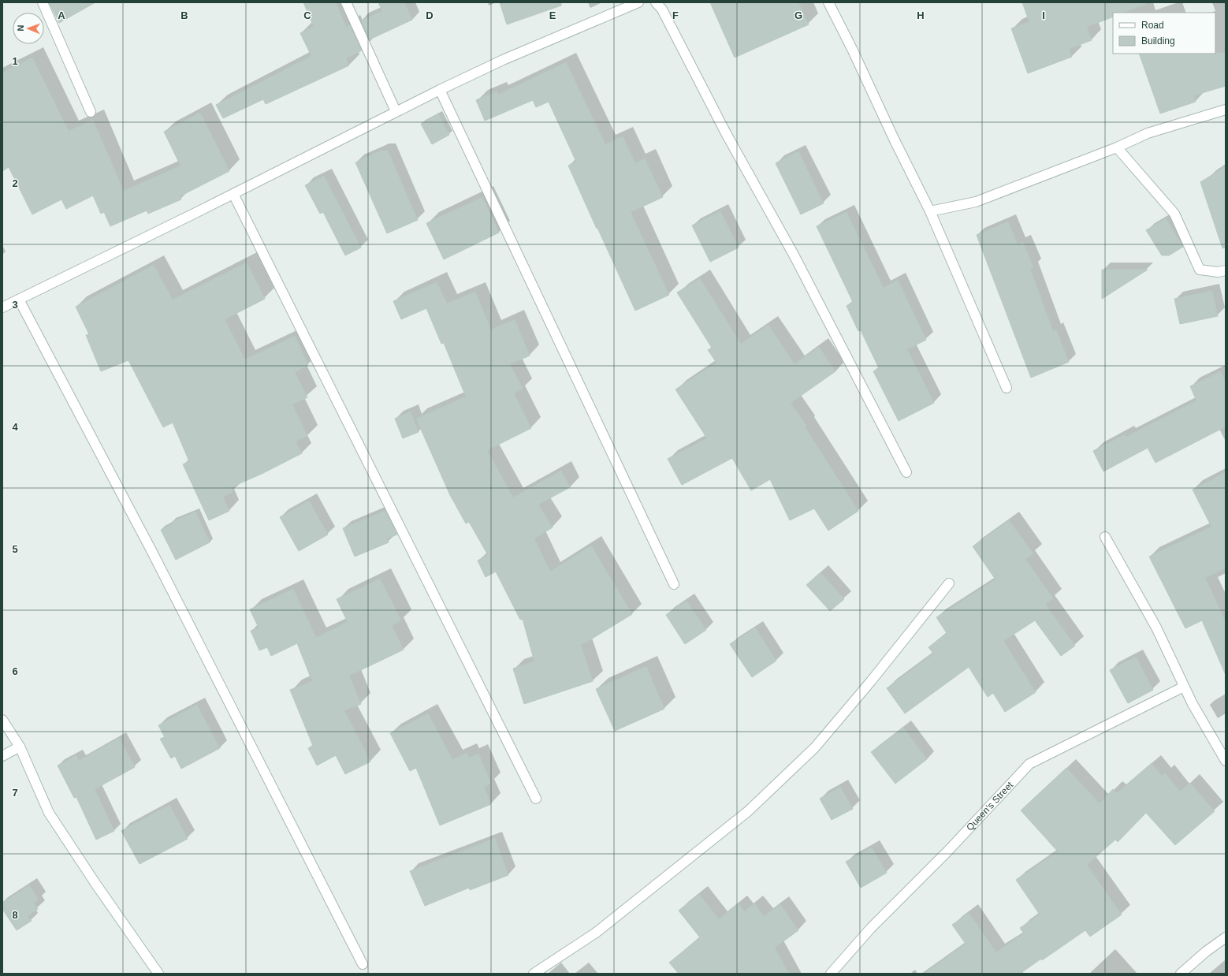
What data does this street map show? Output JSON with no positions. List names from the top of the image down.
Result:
{
  "streets": {
    "street": ["Queen’s Street"]
  },
  "legend": ["Road", "Building"],
  "north": "left",
  "grid": {
    "columns": [
      "A",
      "B",
      "C",
      "D",
      "E",
      "F",
      "G",
      "H",
      "I"
    ],
    "rows": [
      "1",
      "2",
      "3",
      "4",
      "5",
      "6",
      "7",
      "8"
    ]
  }
}
